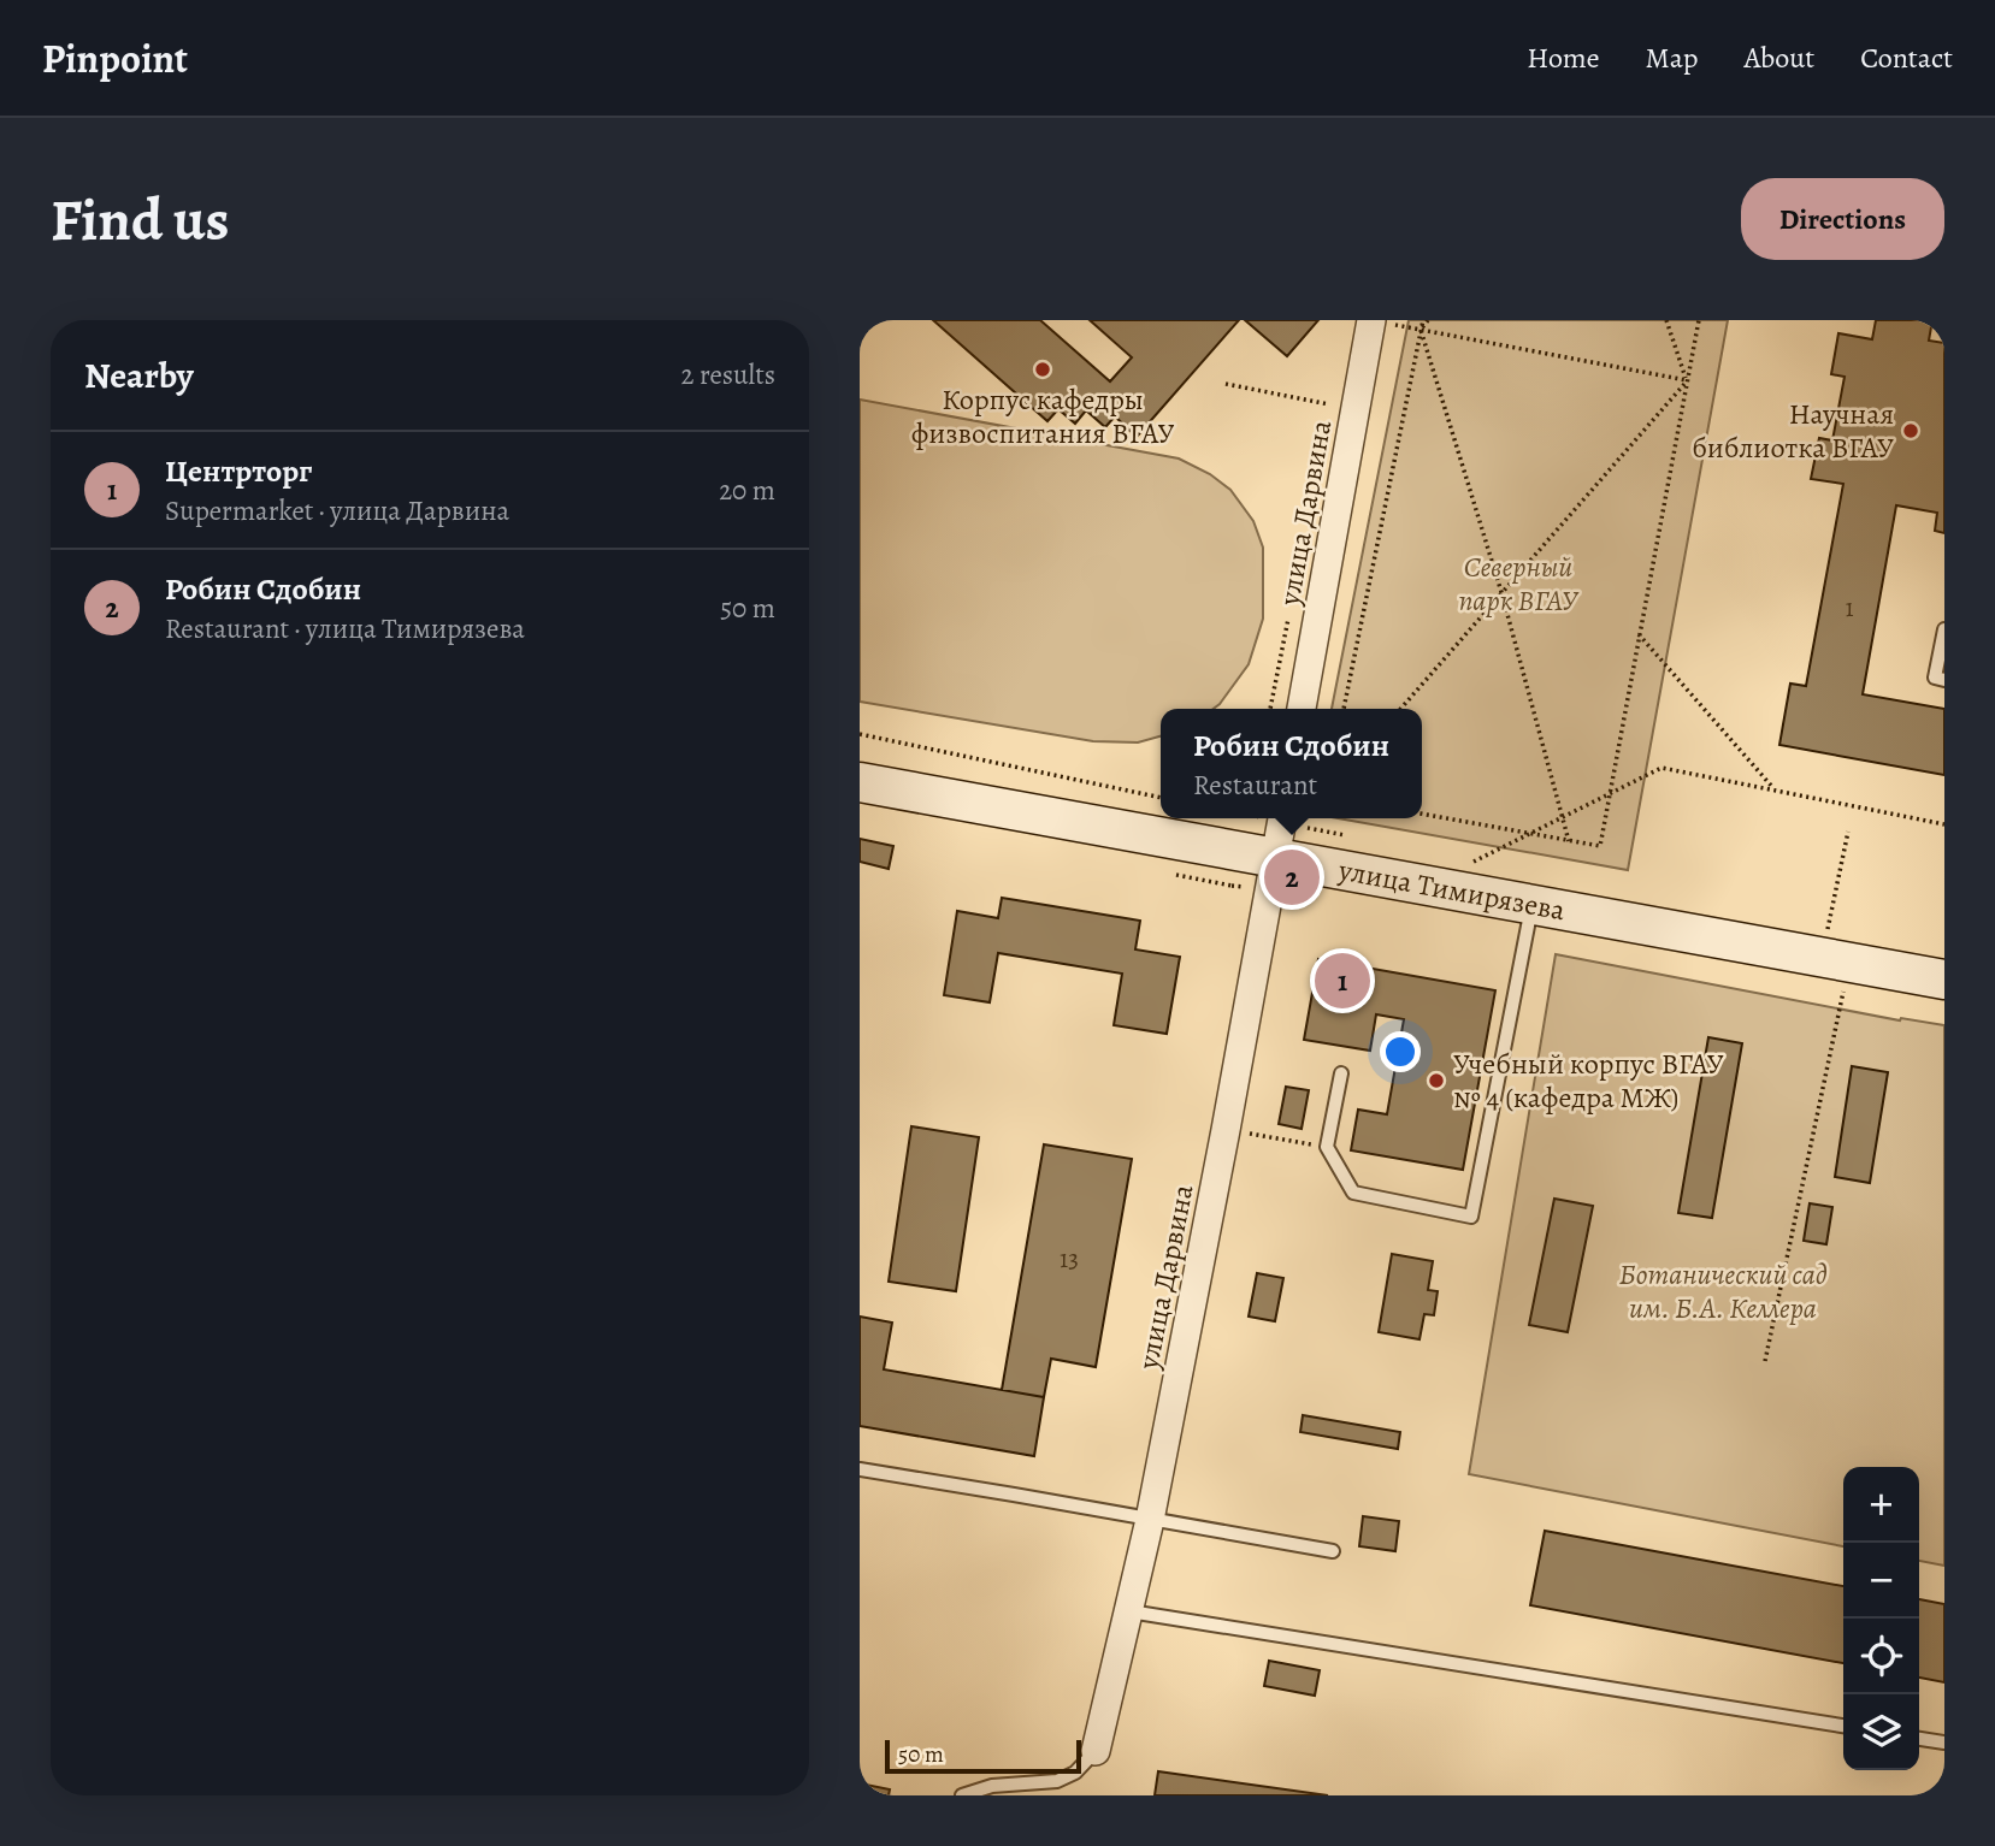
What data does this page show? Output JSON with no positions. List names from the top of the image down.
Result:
{
  "streets": {
    "main road": ["улица Тимирязева"],
    "street": ["улица Дарвина"]
  },
  "crossings": [
    ["улица Дарвина", "улица Тимирязева"]
  ],
  "parks": ["Северный парк ВГАУ", "Ботанический сад им. Б.А. Келлера"],
  "places": ["Корпус кафедры физвоспитания ВГАУ", "Научная библиотка ВГАУ", "Учебный корпус ВГАУ № 4 (кафедра МЖ)"],
  "house_numbers": ["1", "13"],
  "scale_bar": "50 m",
  "page": {
    "header": "Pinpoint",
    "nav": [
      "Home",
      "Map",
      "About",
      "Contact"
    ],
    "buttons": "Directions",
    "title": "Find us",
    "heading": ["Nearby", "2 results"],
    "list": [
      {
        "mark": "1",
        "name": "Центрторг",
        "note": "Supermarket · улица Дарвина",
        "value": "20 m"
      },
      {
        "mark": "2",
        "name": "Робин Сдобин",
        "note": "Restaurant · улица Тимирязева",
        "value": "50 m"
      }
    ],
    "popup": ["Робин Сдобин", "Restaurant"],
    "pins": ["2", "1"],
    "map_buttons": ["+", "−"],
    "scale": "50 m"
  }
}
